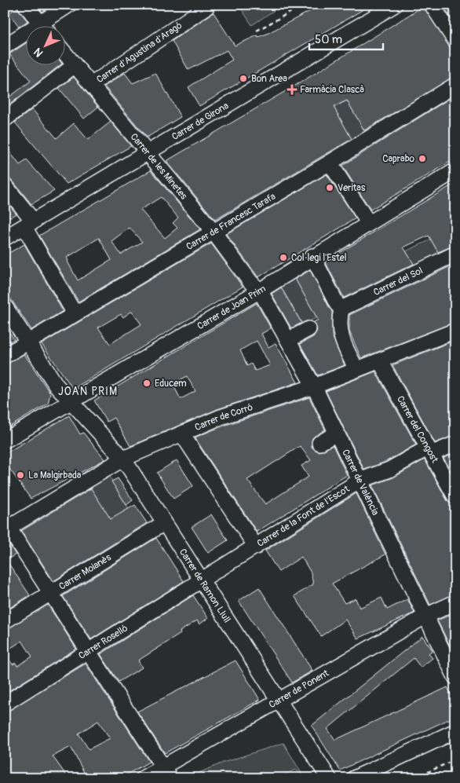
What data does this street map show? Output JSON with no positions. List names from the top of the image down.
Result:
{
  "streets": {
    "street": [
      "Carrer d'Agustina d'Aragó",
      "Carrer de Girona",
      "Carrer de les Minetes",
      "Carrer de Francesc Tarafa",
      "Carrer del Sol",
      "Carrer de Joan Prim",
      "Carrer de Corró",
      "Carrer del Congost",
      "Carrer de València",
      "Carrer de la Font de l'Escot",
      "Carrer Moianès",
      "Carrer de Ramon Llull",
      "Carrer Roselló",
      "Carrer de Ponent"
    ]
  },
  "crossings": [
    ["Carrer d'Agustina d'Aragó", "Carrer de les Minetes"],
    ["Carrer de Girona", "Carrer de les Minetes"],
    ["Carrer de les Minetes", "Carrer de Francesc Tarafa"],
    ["Carrer de les Minetes", "Carrer de Joan Prim"],
    ["Carrer de les Minetes", "Carrer de València"],
    ["Carrer de Francesc Tarafa", "Carrer de Ramon Llull"],
    ["Carrer de Joan Prim", "Carrer de València"],
    ["Carrer de Joan Prim", "Carrer de Ramon Llull"],
    ["Carrer de Corró", "Carrer del Congost"],
    ["Carrer de Corró", "Carrer de València"],
    ["Carrer de Corró", "Carrer de Ramon Llull"],
    ["Carrer del Congost", "Carrer de la Font de l'Escot"],
    ["Carrer de València", "Carrer de la Font de l'Escot"],
    ["Carrer de València", "Carrer de Ponent"],
    ["Carrer de la Font de l'Escot", "Carrer de Ramon Llull"],
    ["Carrer de la Font de l'Escot", "Carrer Roselló"],
    ["Carrer Moianès", "Carrer de Ramon Llull"],
    ["Carrer de Ramon Llull", "Carrer Roselló"],
    ["Carrer de Ramon Llull", "Carrer de Ponent"]
  ],
  "districts": ["JOAN PRIM"],
  "places": {
    "other": [
      "Bon Area",
      "Caprabo",
      "Veritas",
      "Col·legi l'Estel",
      "Educem",
      "La Malgirbada"
    ],
    "health": ["Farmàcia Clascà"]
  },
  "scale_bar": "50 m",
  "north": "bottom left"
}
